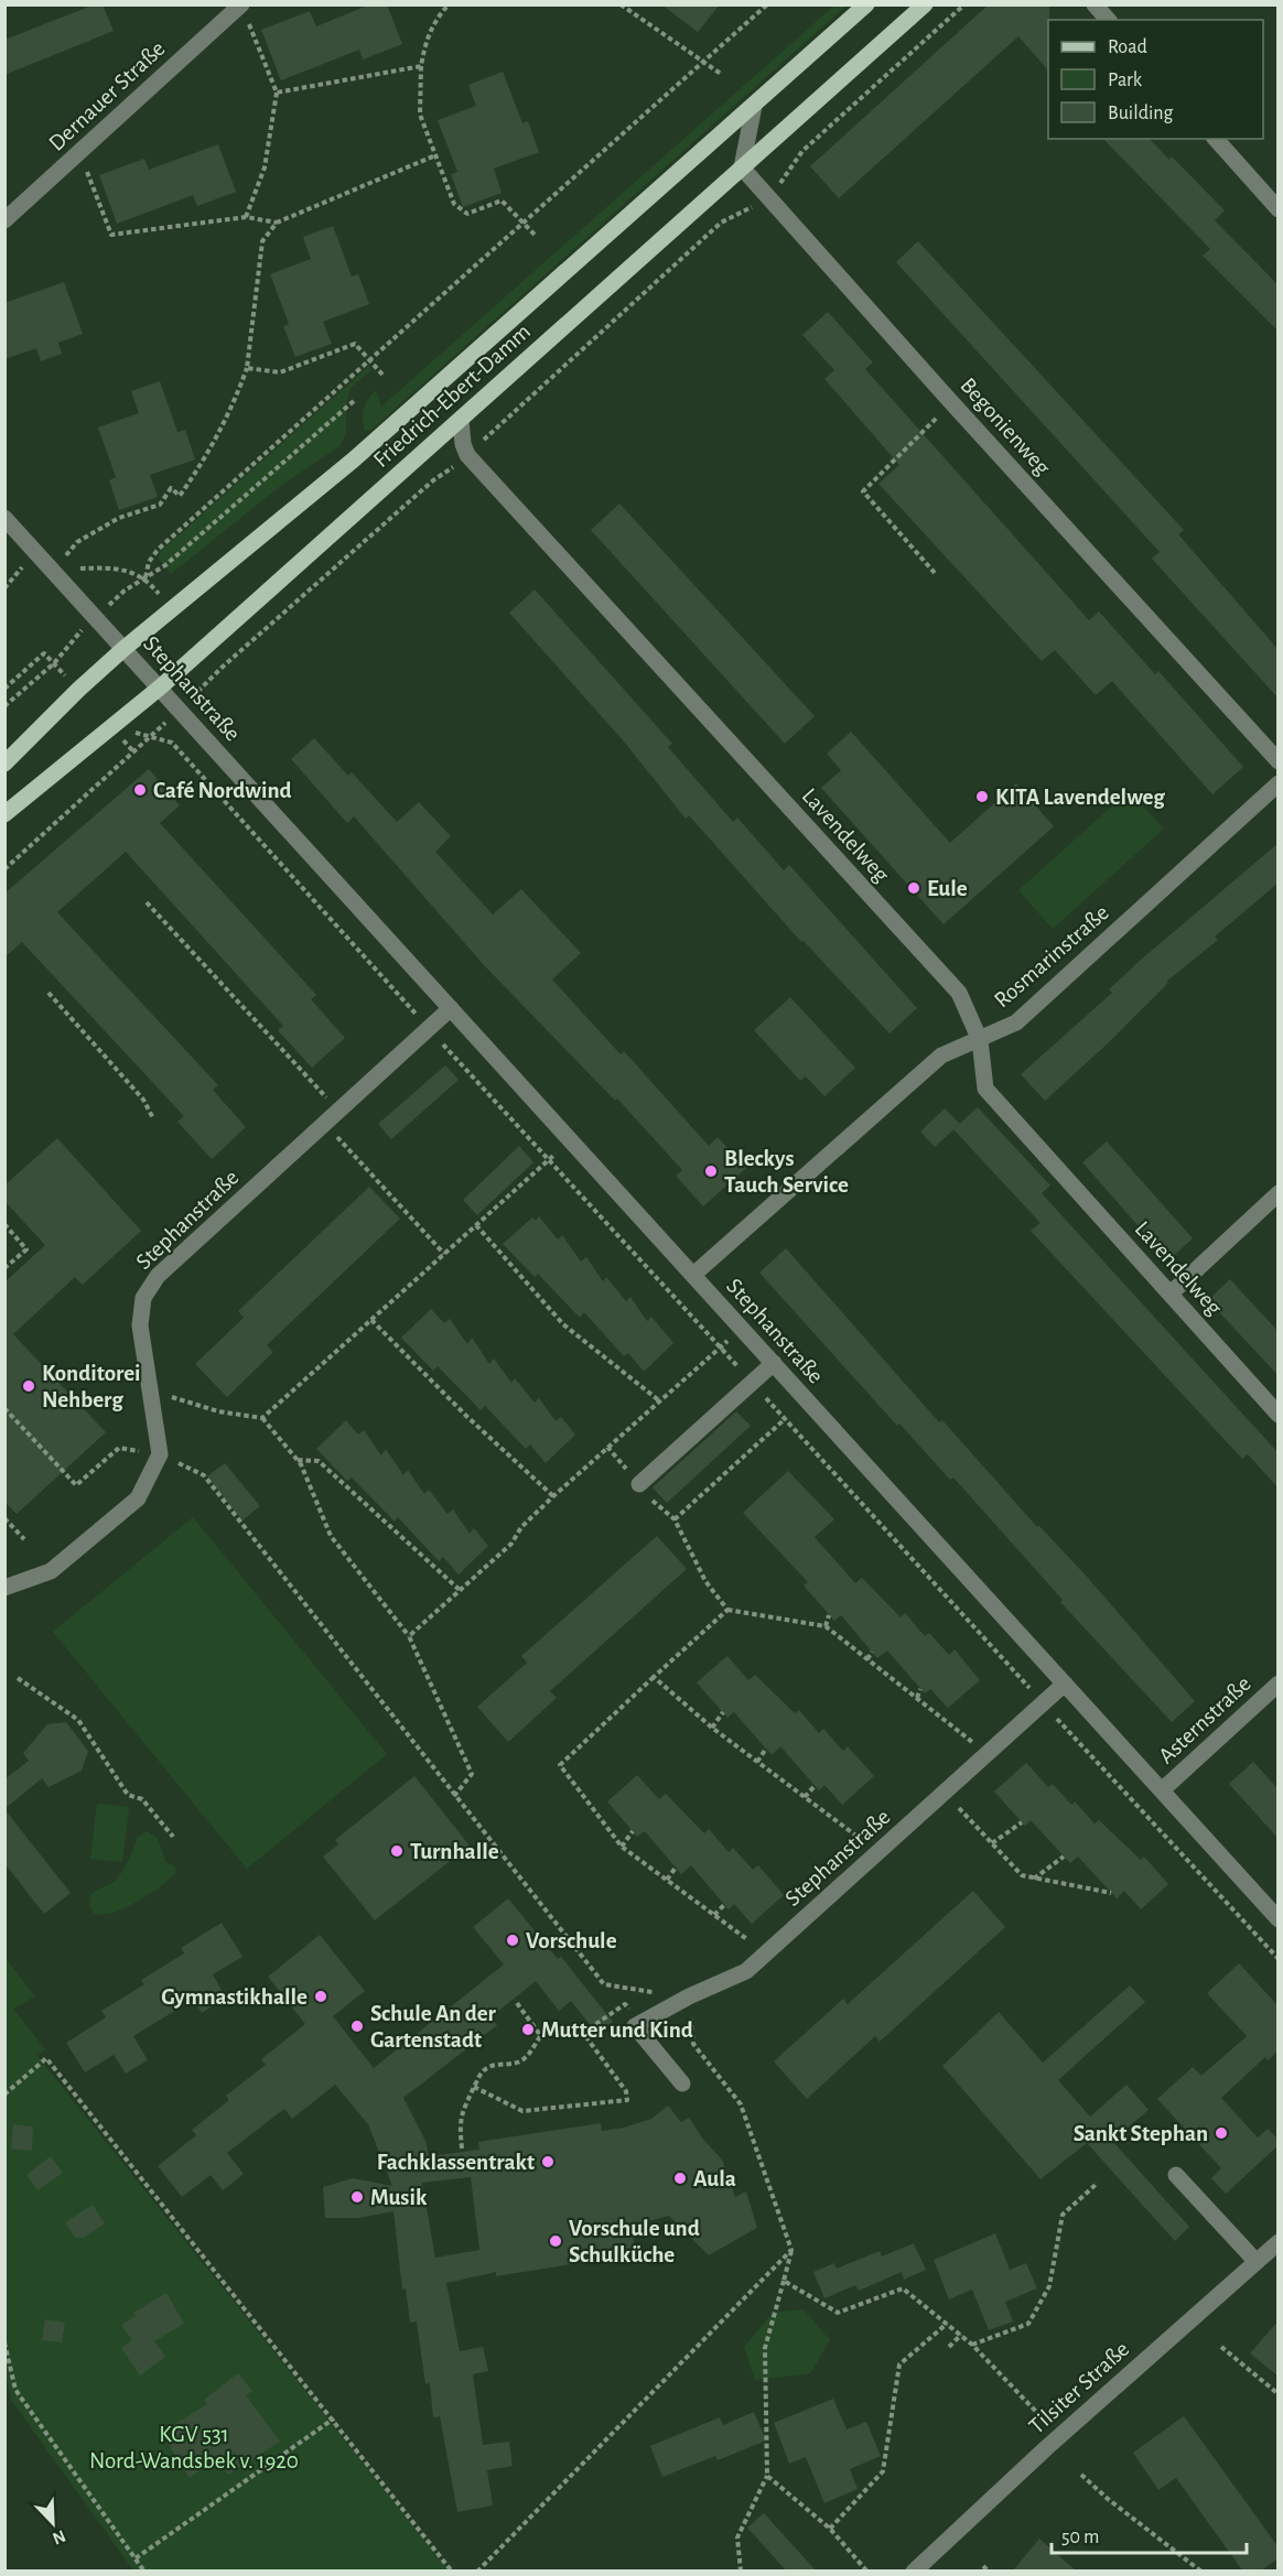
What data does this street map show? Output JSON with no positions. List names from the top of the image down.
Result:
{
  "streets": {
    "main road": ["Friedrich-Ebert-Damm"],
    "street": [
      "Dernauer Straße",
      "Begonienweg",
      "Stephanstraße",
      "Lavendelweg",
      "Rosmarinstraße",
      "Asternstraße",
      "Tilsiter Straße"
    ]
  },
  "crossings": [
    ["Friedrich-Ebert-Damm", "Begonienweg"],
    ["Friedrich-Ebert-Damm", "Stephanstraße"],
    ["Friedrich-Ebert-Damm", "Lavendelweg"],
    ["Stephanstraße", "Rosmarinstraße"],
    ["Stephanstraße", "Asternstraße"],
    ["Lavendelweg", "Rosmarinstraße"]
  ],
  "parks": ["KGV 531 Nord-Wandsbek v. 1920"],
  "places": [
    "Café Nordwind",
    "KITA Lavendelweg",
    "Eule",
    "Bleckys Tauch Service",
    "Konditorei Nehberg",
    "Turnhalle",
    "Vorschule",
    "Gymnastikhalle",
    "Schule An der Gartenstadt",
    "Mutter und Kind",
    "Sankt Stephan",
    "Fachklassentrakt",
    "Aula",
    "Musik",
    "Vorschule und Schulküche"
  ],
  "legend": ["Road", "Park", "Building"],
  "scale_bar": "50 m",
  "north": "bottom right"
}
